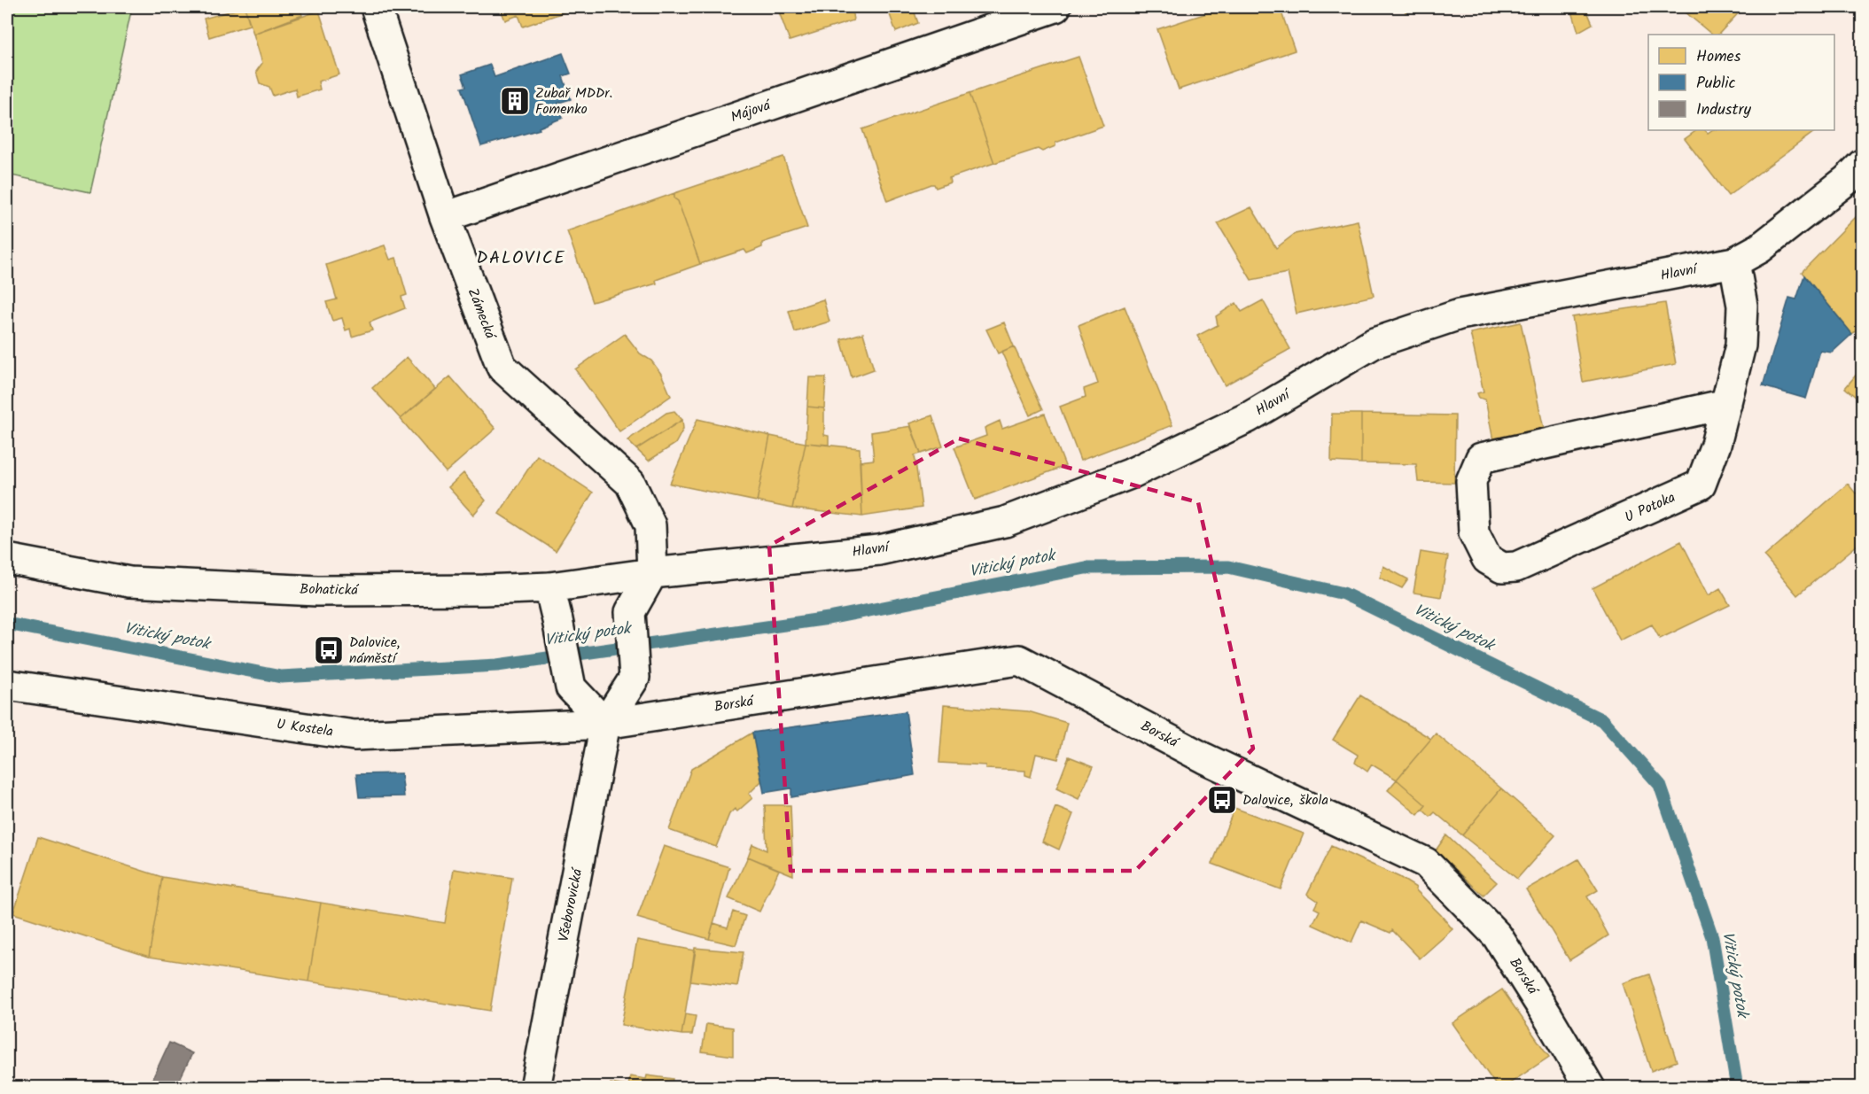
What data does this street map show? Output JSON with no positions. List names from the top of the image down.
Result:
{
  "streets": {
    "street": [
      "Májová",
      "Hlavní",
      "Zámecká",
      "U Potoka",
      "Bohatická",
      "Borská",
      "U Kostela",
      "Všeborovická"
    ]
  },
  "crossings": [
    ["Májová", "Zámecká"],
    ["Hlavní", "Zámecká"],
    ["Hlavní", "U Potoka"],
    ["Hlavní", "Bohatická"],
    ["Zámecká", "Bohatická"],
    ["Borská", "U Kostela"],
    ["Borská", "Všeborovická"],
    ["U Kostela", "Všeborovická"]
  ],
  "districts": ["DALOVICE"],
  "water": ["Vitický potok"],
  "places": {
    "building": ["Zubař MDDr. Fomenko"],
    "bus stop": ["Dalovice, náměstí", "Dalovice, škola"]
  },
  "legend": ["Homes", "Public", "Industry"]
}
